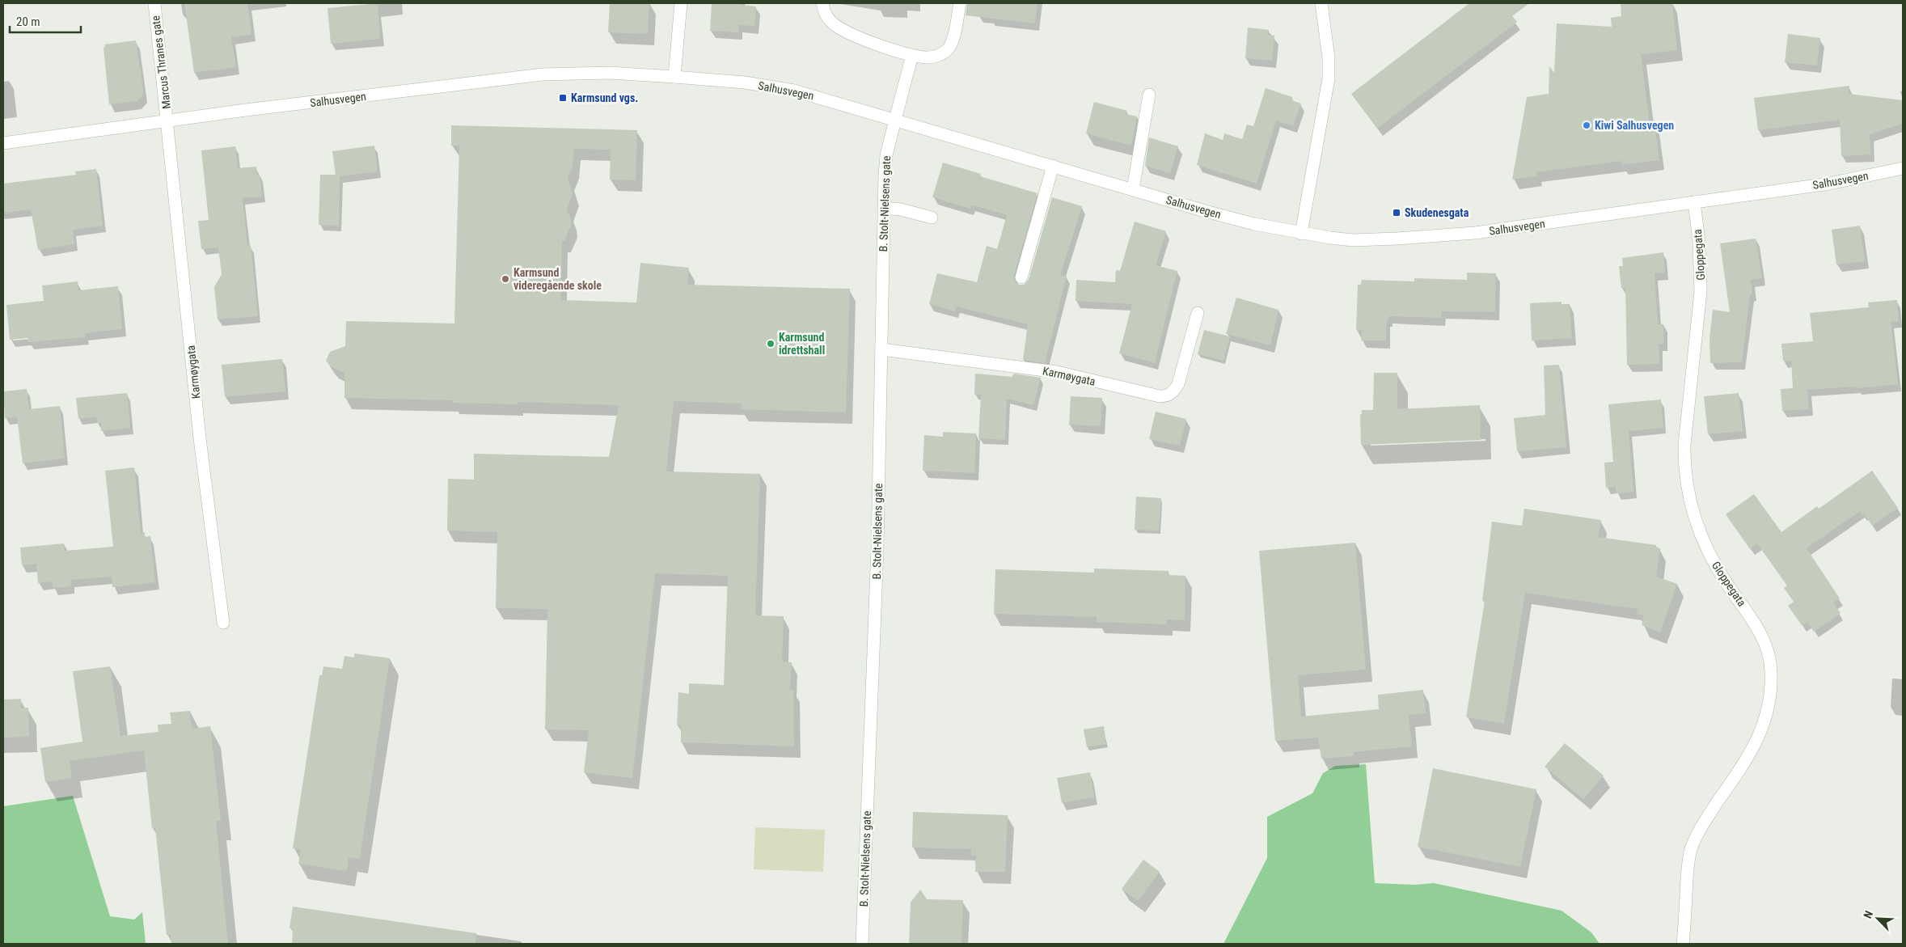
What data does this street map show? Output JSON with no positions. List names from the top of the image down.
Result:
{
  "streets": {
    "street": [
      "Marcus Thranes gate",
      "Salhusvegen",
      "B. Stolt-Nielsens gate",
      "Gloppegata",
      "Karmøygata"
    ]
  },
  "crossings": [
    ["Marcus Thranes gate", "Salhusvegen"],
    ["Marcus Thranes gate", "Karmøygata"],
    ["Salhusvegen", "B. Stolt-Nielsens gate"],
    ["Salhusvegen", "Gloppegata"],
    ["Salhusvegen", "Karmøygata"],
    ["B. Stolt-Nielsens gate", "Karmøygata"]
  ],
  "places": {
    "transit": ["Karmsund vgs.", "Skudenesgata"],
    "other": ["Kiwi Salhusvegen", "Karmsund videregående skole", "Karmsund idrettshall"]
  },
  "scale_bar": "20 m",
  "north": "top left"
}
